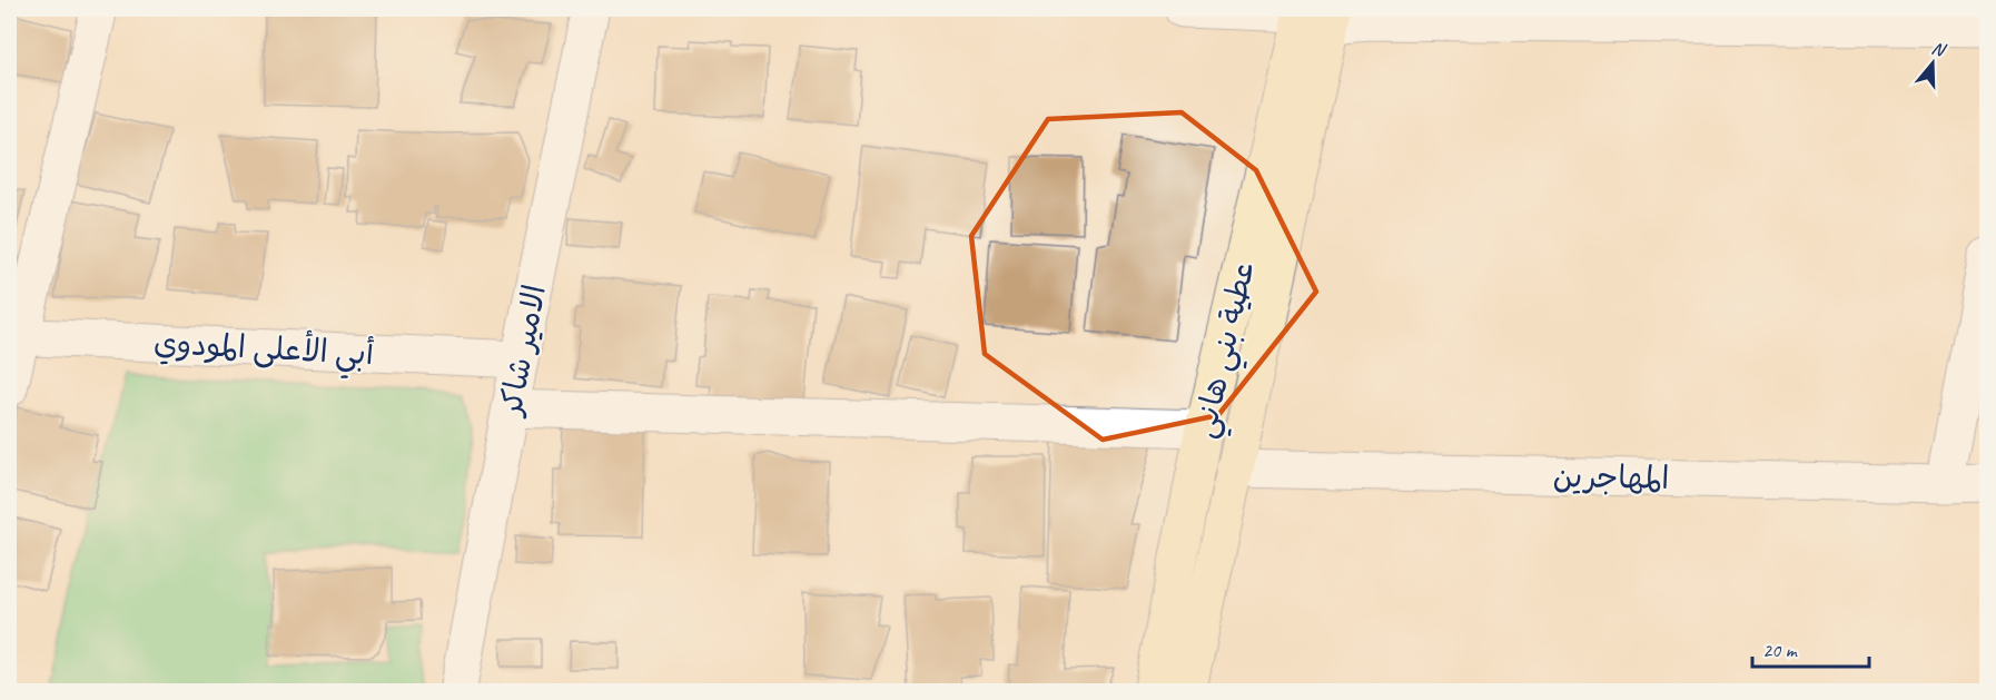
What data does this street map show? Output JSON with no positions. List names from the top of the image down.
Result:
{
  "streets": {
    "main road": ["عطية بني هاني"],
    "street": ["أبي الأعلى المودوي", "الامير شاكر", "المهاجرين"]
  },
  "crossings": [
    ["أبي الأعلى المودوي", "الامير شاكر"]
  ],
  "scale_bar": "20 m",
  "north": "top"
}
